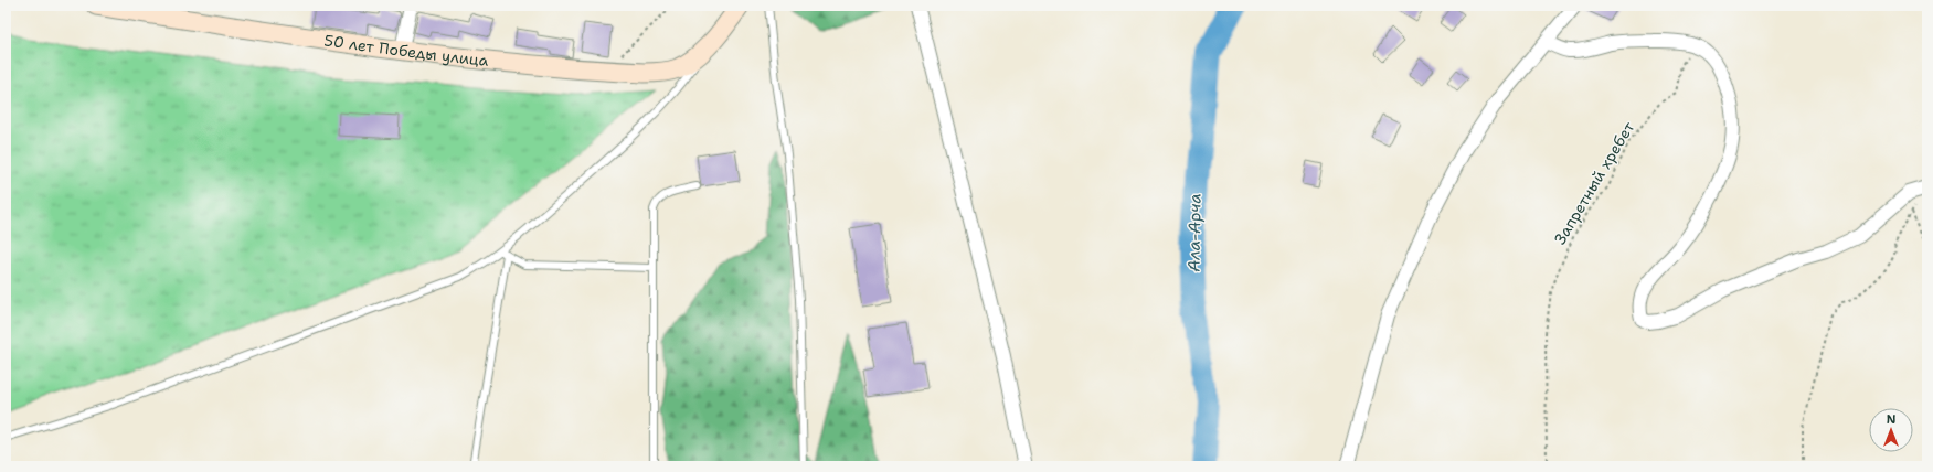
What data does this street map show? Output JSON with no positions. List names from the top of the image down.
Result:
{
  "streets": {
    "main road": ["50 лет Победы улица"],
    "path": ["Запретный хребет"]
  },
  "water": ["Ала-Арча"],
  "north": "top"
}
